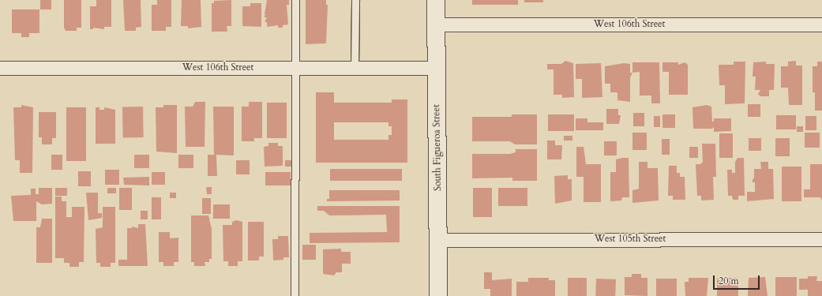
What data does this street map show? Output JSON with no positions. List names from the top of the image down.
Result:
{
  "streets": {
    "main road": ["South Figueroa Street"],
    "street": ["West 106th Street", "West 105th Street"]
  },
  "crossings": [
    ["West 106th Street", "South Figueroa Street"],
    ["South Figueroa Street", "West 105th Street"]
  ],
  "scale_bar": "20 m"
}
